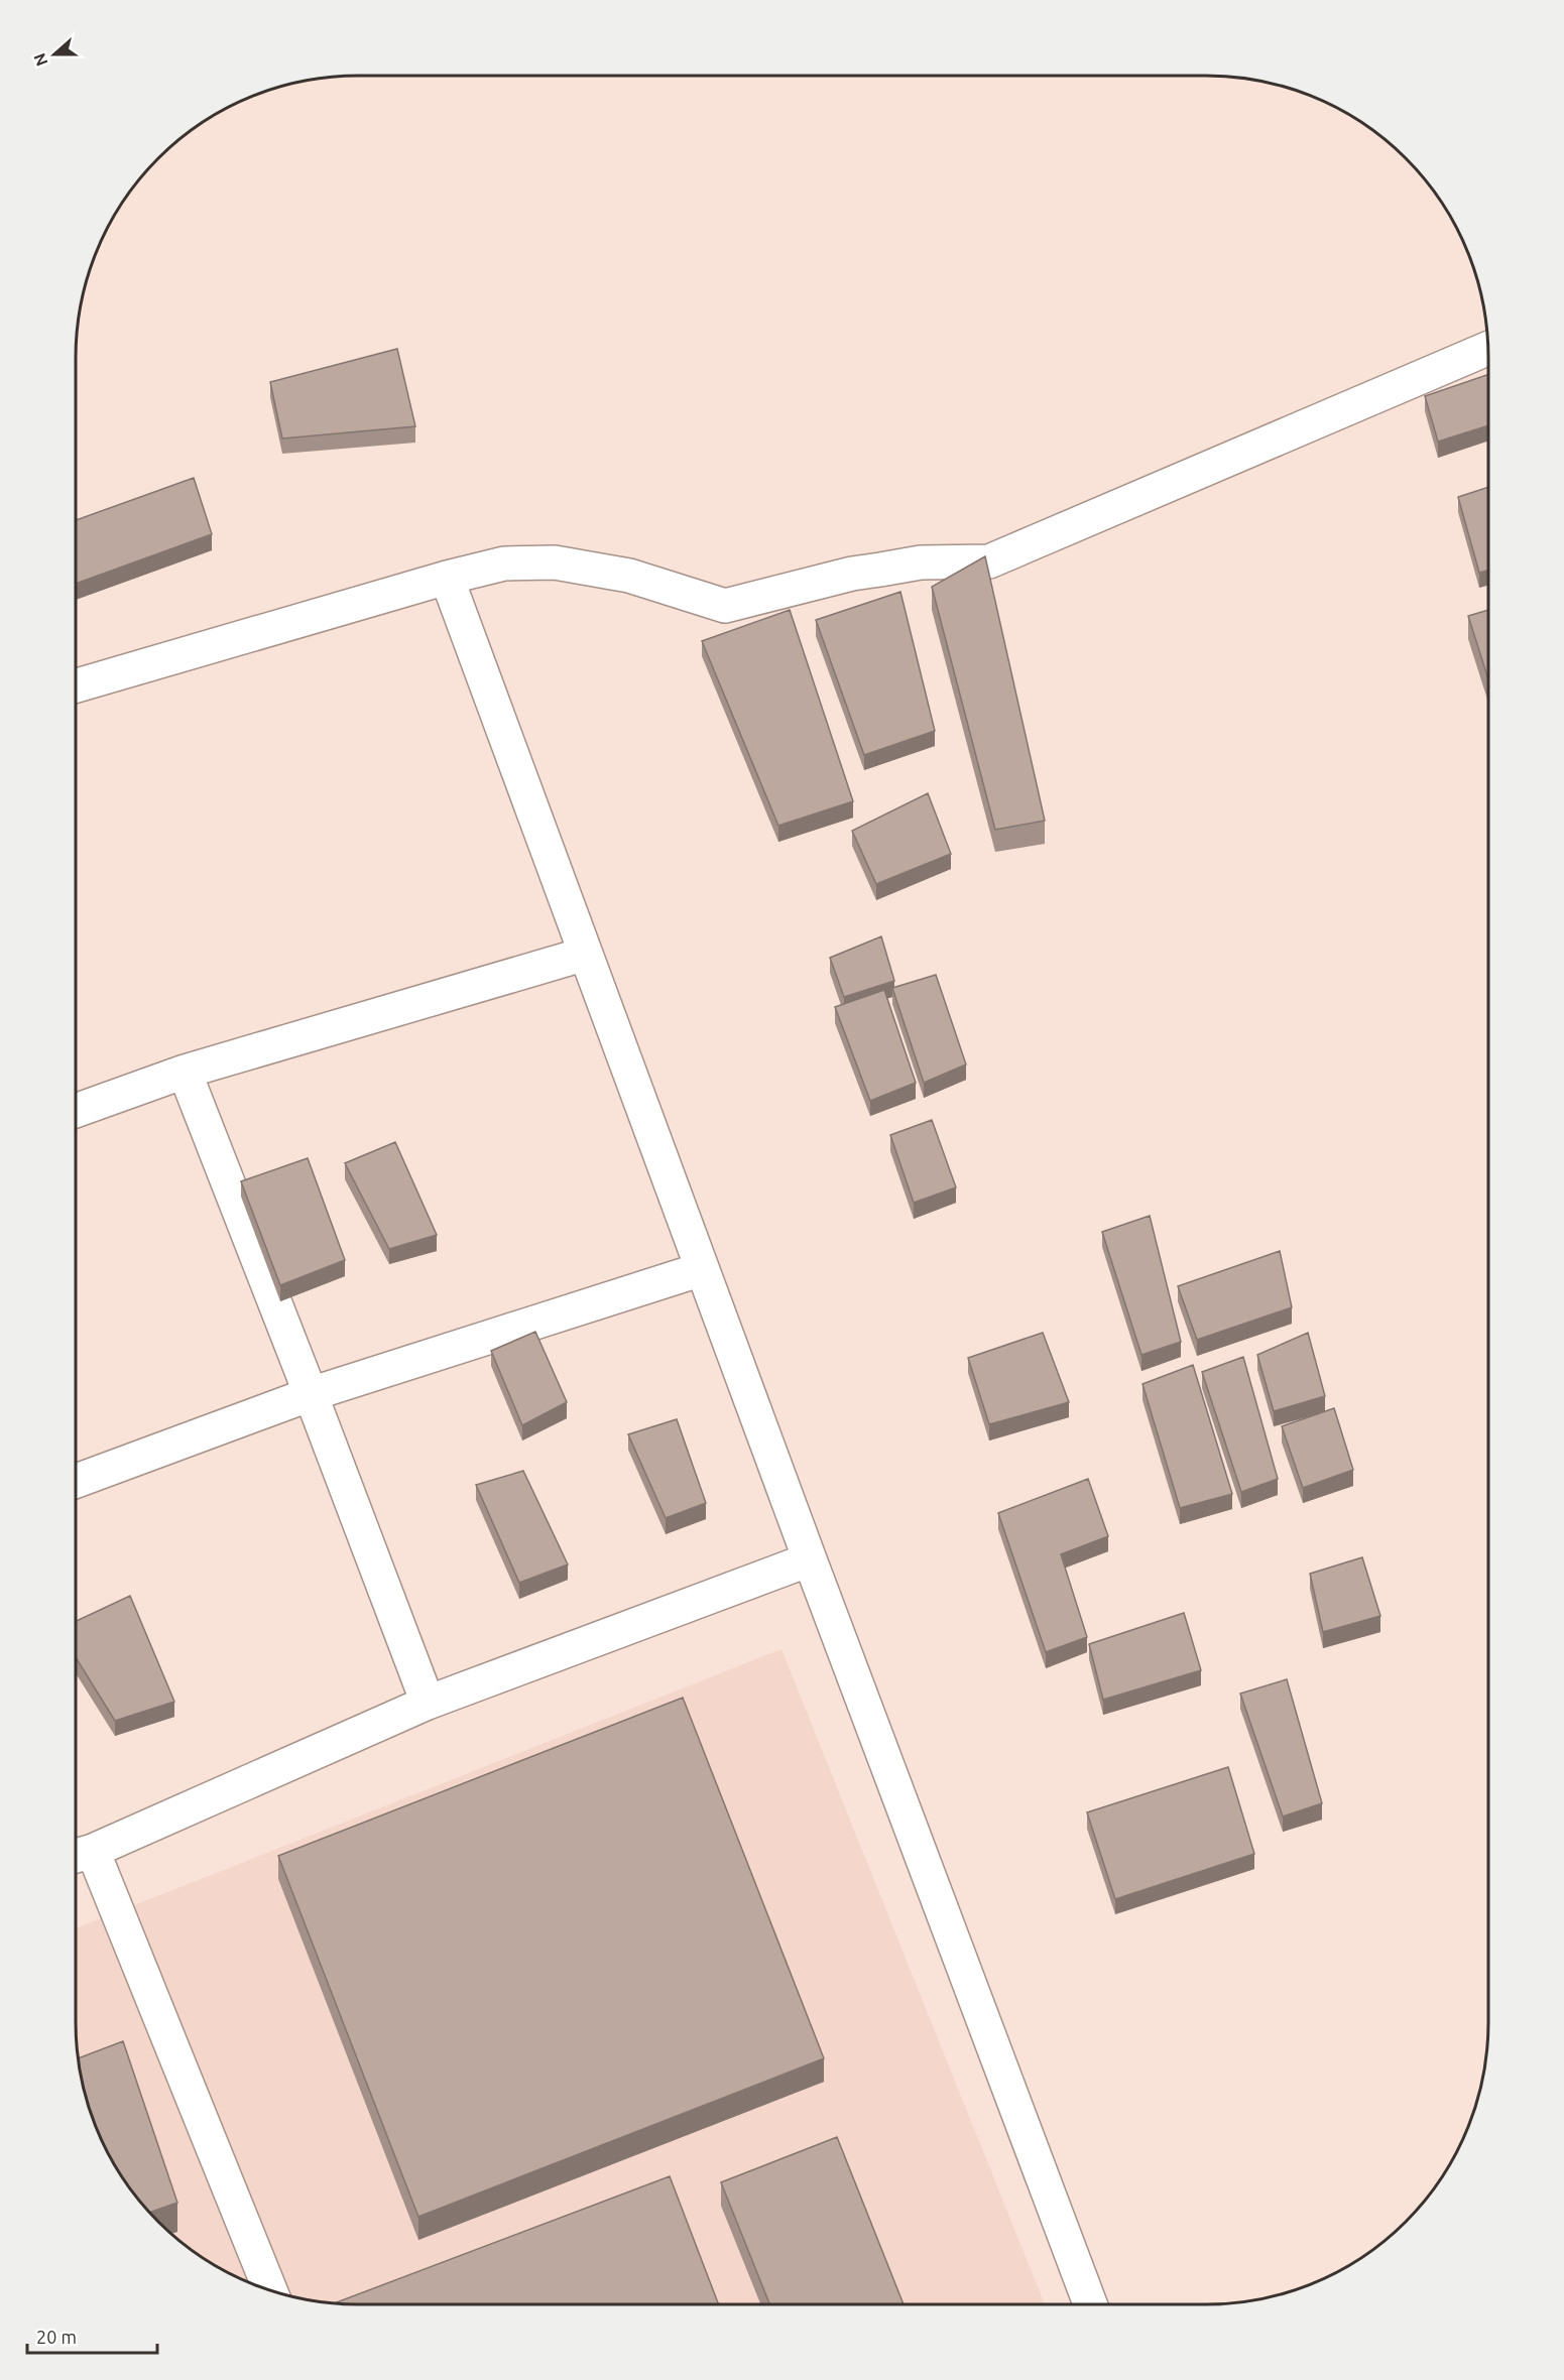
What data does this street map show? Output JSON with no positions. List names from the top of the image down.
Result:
{
  "scale_bar": "20 m",
  "north": "left"
}
